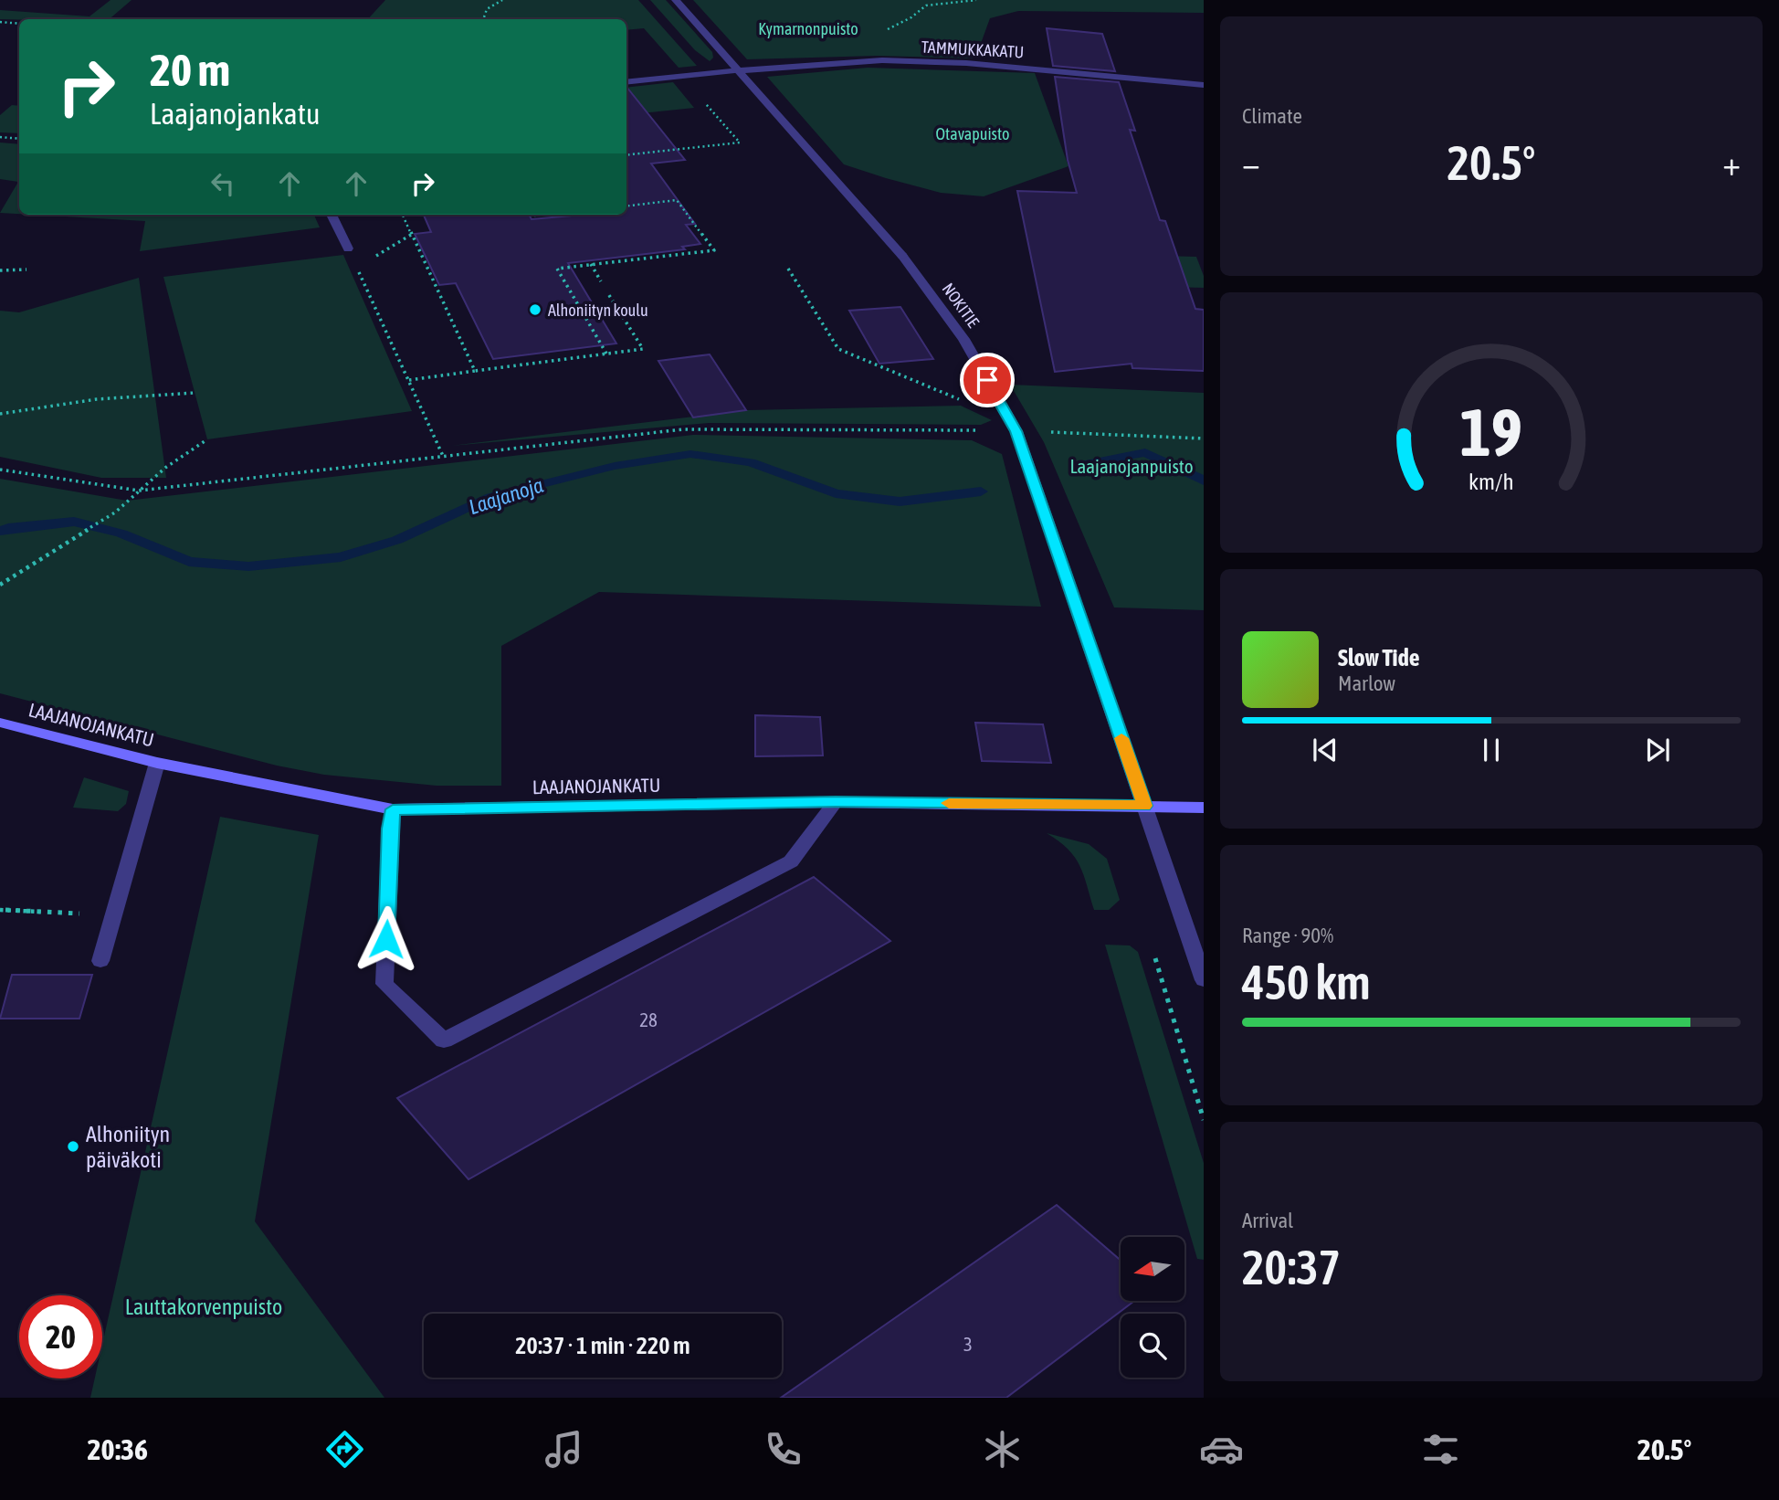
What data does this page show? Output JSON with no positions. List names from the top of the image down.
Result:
{
  "streets": {
    "street": ["TAMMUKKAKATU", "NOKITIE", "LAAJANOJANKATU"]
  },
  "crossings": [
    ["TAMMUKKAKATU", "NOKITIE"],
    ["NOKITIE", "LAAJANOJANKATU"]
  ],
  "water": ["Laajanoja"],
  "parks": [
    "Kymarnonpuisto",
    "Otavapuisto",
    "Laajanojanpuisto",
    "Lauttakorvenpuisto"
  ],
  "places": ["Alhoniityn koulu", "Alhoniityn päiväkoti"],
  "house_numbers": ["28", "3"],
  "north": "left",
  "page": {
    "tile": [
      "Climate",
      ["Range · 90%", "450 km"],
      ["Arrival", "20:37"]
    ],
    "turn": ["20 m", "Laajanojankatu"],
    "heat": ["−", "20.5°", "+"],
    "song": ["Slow Tide", "Marlow"],
    "limit": "20",
    "trip": "20:37 · 1 min · 220 m",
    "tabs": ["20:36", "20.5°"],
    "gauge": ["19", "km/h"]
  }
}
